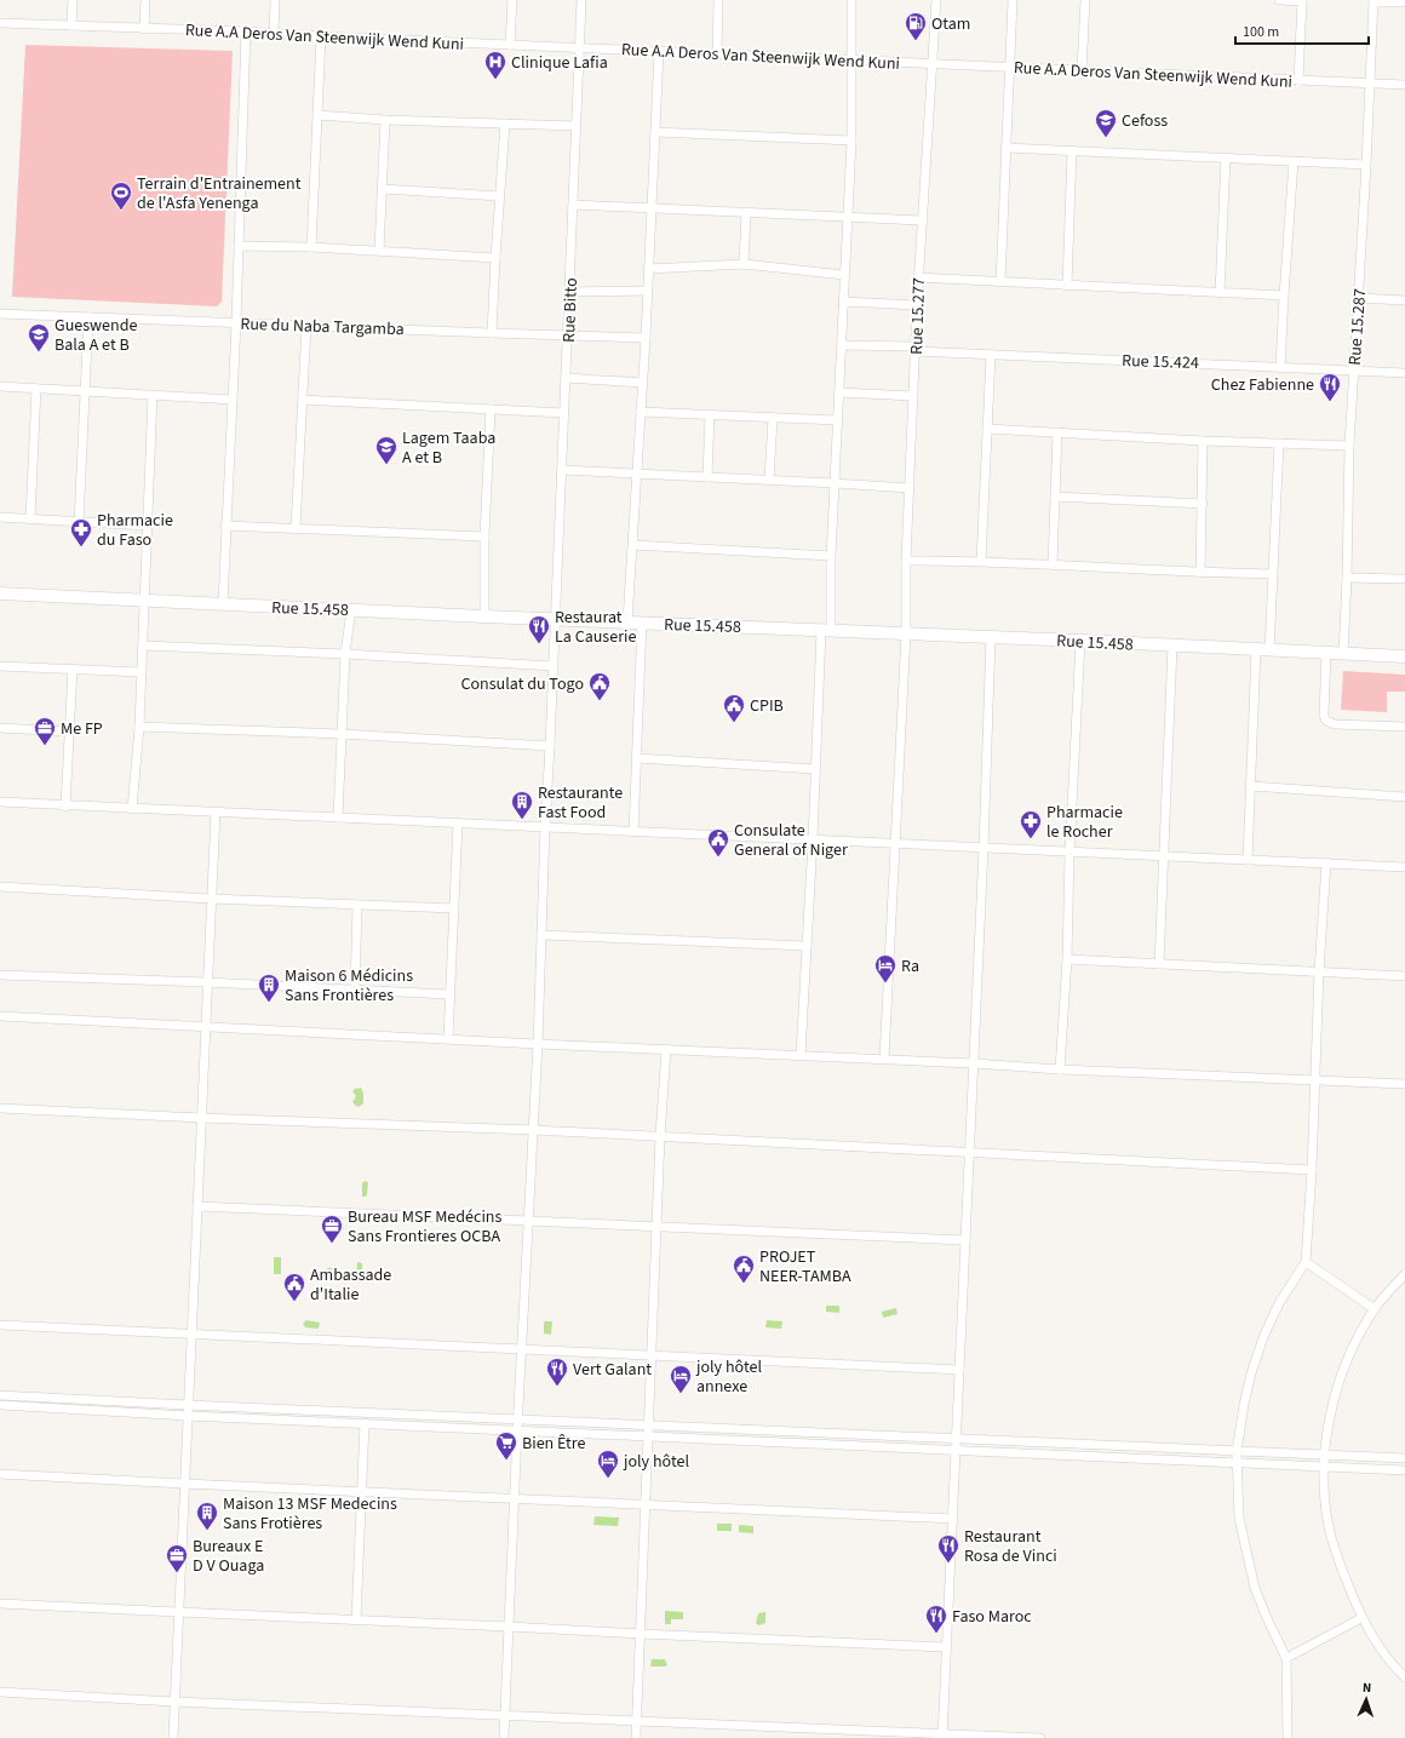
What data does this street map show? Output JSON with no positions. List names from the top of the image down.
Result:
{
  "streets": {
    "main road": ["Rue 15.458"],
    "street": [
      "Rue A.A Deros Van Steenwijk Wend Kuni",
      "Rue Bitto",
      "Rue 15.277",
      "Rue du Naba Targamba",
      "Rue 15.287",
      "Rue 15.424"
    ]
  },
  "crossings": [
    ["Rue A.A Deros Van Steenwijk Wend Kuni", "Rue Bitto"],
    ["Rue A.A Deros Van Steenwijk Wend Kuni", "Rue 15.277"],
    ["Rue A.A Deros Van Steenwijk Wend Kuni", "Rue 15.287"],
    ["Rue Bitto", "Rue du Naba Targamba"],
    ["Rue Bitto", "Rue 15.458"],
    ["Rue 15.277", "Rue 15.424"],
    ["Rue 15.277", "Rue 15.458"],
    ["Rue 15.287", "Rue 15.424"],
    ["Rue 15.287", "Rue 15.458"]
  ],
  "places": {
    "fuel station": ["Otam"],
    "hospital": ["Clinique Lafia"],
    "school or university": ["Cefoss", "Gueswende Bala A et B", "Lagem Taaba A et B"],
    "sports": ["Terrain d'Entrainement de l'Asfa Yenenga"],
    "restaurant": [
      "Chez Fabienne",
      "Restaurat La Causerie",
      "Vert Galant",
      "Restaurant Rosa de Vinci",
      "Faso Maroc"
    ],
    "pharmacy": ["Pharmacie du Faso", "Pharmacie le Rocher"],
    "public building": [
      "Consulat du Togo",
      "CPIB",
      "Consulate General of Niger",
      "PROJET NEER-TAMBA",
      "Ambassade d'Italie"
    ],
    "office": ["Me FP", "Bureau MSF Medécins Sans Frontieres OCBA", "Bureaux E D V Ouaga"],
    "building": ["Restaurante Fast Food", "Maison 6 Médicins Sans Frontières", "Maison 13 MSF Medecins Sans Frotières"],
    "hotel": ["Ra", "joly hôtel annexe", "joly hôtel"],
    "supermarket": ["Bien Être"]
  },
  "scale_bar": "100 m",
  "north": "top"
}
